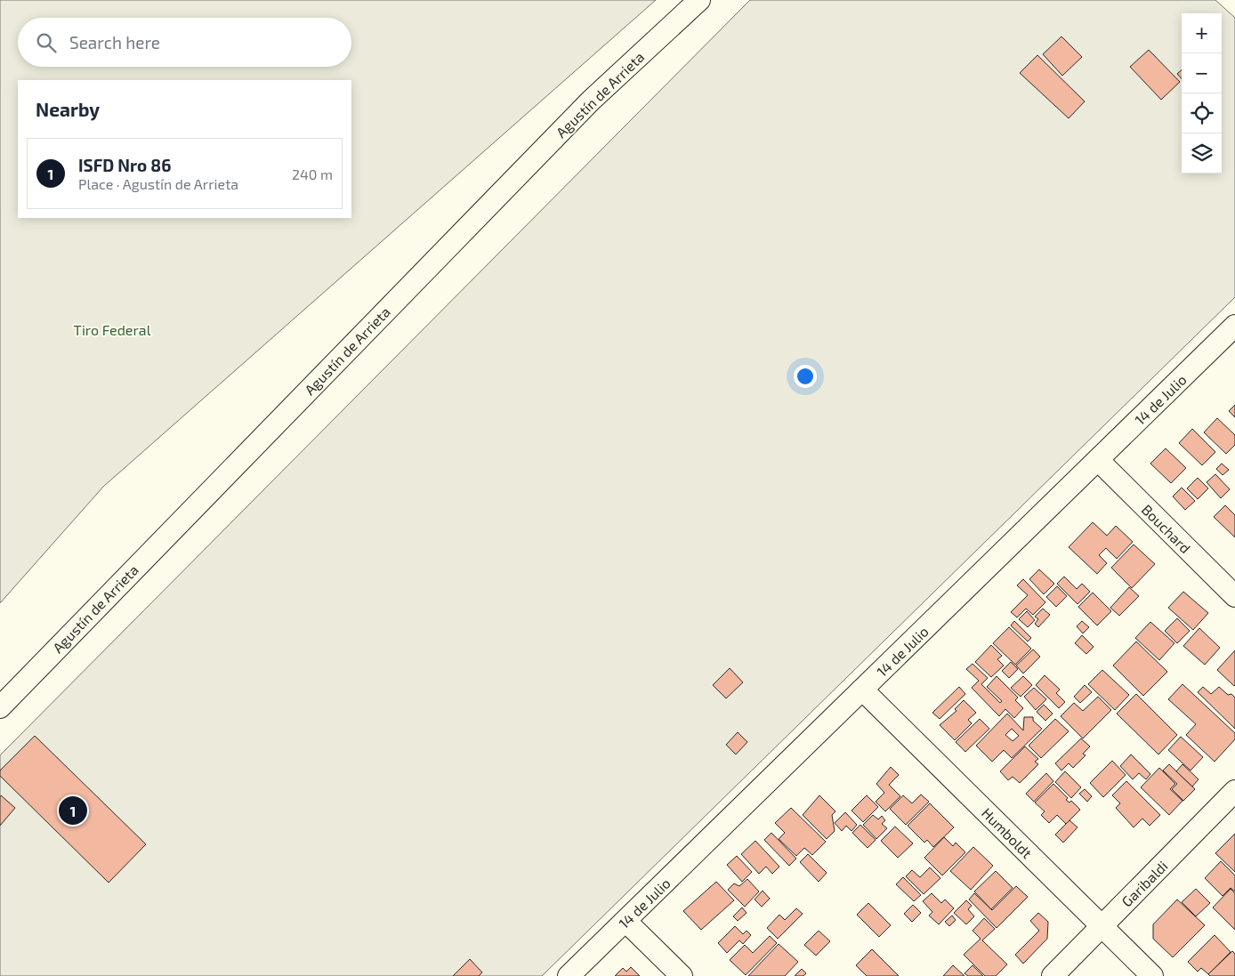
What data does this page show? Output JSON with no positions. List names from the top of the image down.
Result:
{
  "streets": {
    "street": [
      "Agustín de Arrieta",
      "14 de Julio",
      "Bouchard",
      "Humboldt",
      "Garibaldi"
    ]
  },
  "crossings": [
    ["14 de Julio", "Bouchard"],
    ["14 de Julio", "Humboldt"],
    ["Humboldt", "Garibaldi"]
  ],
  "parks": ["Tiro Federal"],
  "page": {
    "map_buttons": ["+", "−"],
    "search": "Search here",
    "heading": "Nearby",
    "list": [
      {
        "mark": "1",
        "name": "ISFD Nro 86",
        "note": "Place · Agustín de Arrieta",
        "value": "240 m"
      }
    ],
    "pins": "1"
  }
}
